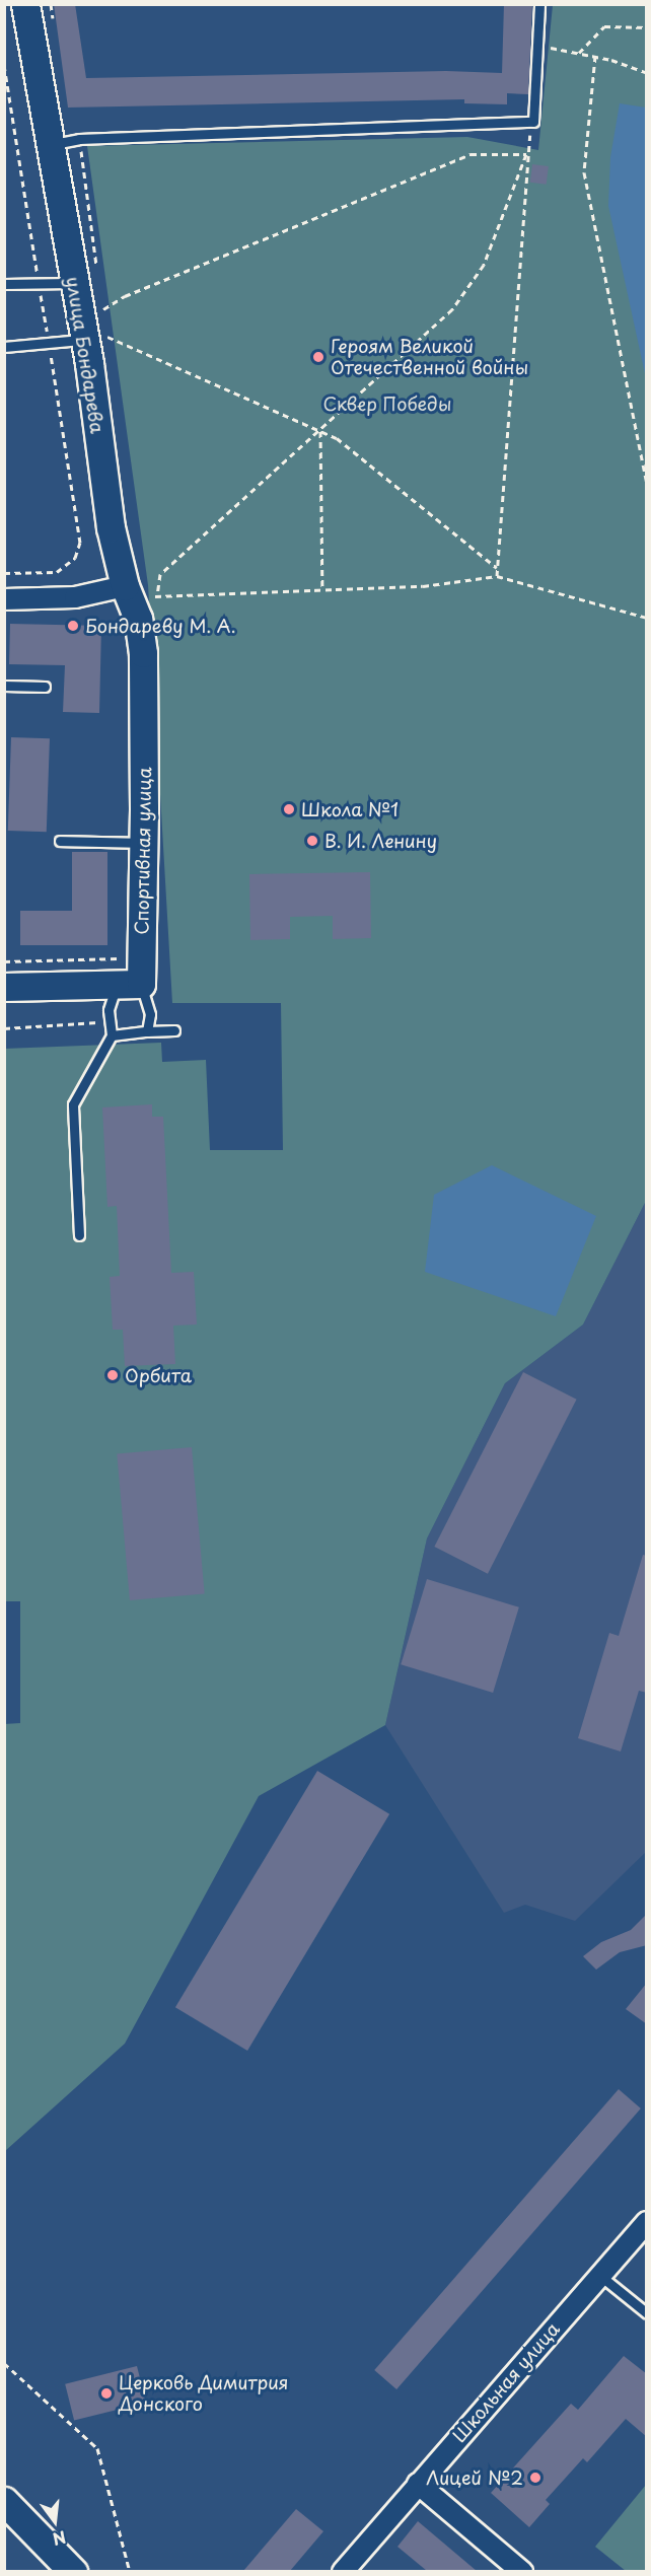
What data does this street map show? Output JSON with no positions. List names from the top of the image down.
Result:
{
  "streets": {
    "street": ["улица Бондарева", "Спортивная улица", "Школьная улица"]
  },
  "crossings": [
    ["улица Бондарева", "Спортивная улица"]
  ],
  "parks": ["Сквер Победы"],
  "places": [
    "Героям Великой Отечественной войны",
    "Бондареву М. А.",
    "Школа №1",
    "В. И. Ленину",
    "Орбита",
    "Церковь Димитрия Донского",
    "Лицей №2"
  ],
  "north": "bottom"
}
